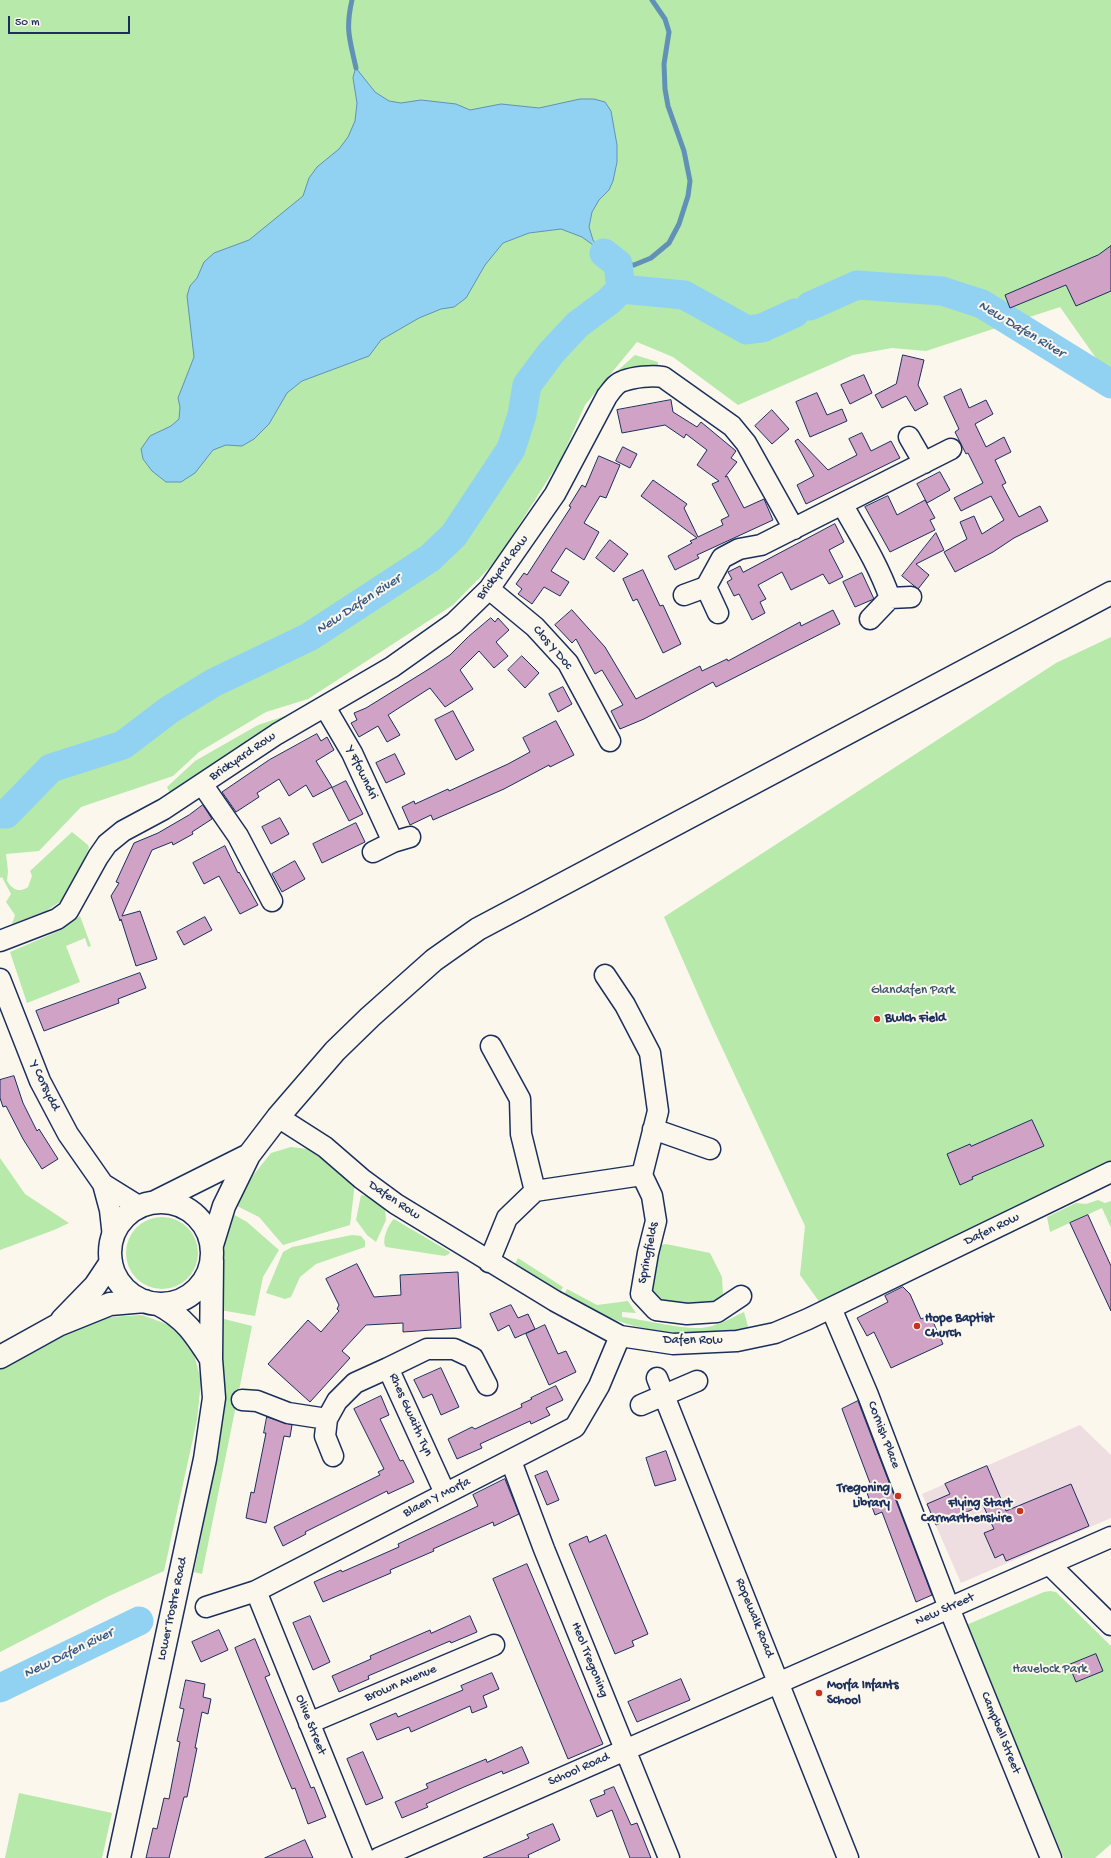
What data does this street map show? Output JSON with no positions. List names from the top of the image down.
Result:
{
  "streets": {
    "main road": ["Lower Trostre Road"],
    "street": [
      "Brickyard Row",
      "Clos Y Doc",
      "Y Ffowndri",
      "Y Corsydd",
      "Dafen Row",
      "Springfields",
      "Rhes Gwaith Tyn",
      "Cornish Place",
      "Blaen Y Morfa",
      "New Street",
      "Ropewalk Road",
      "Heol Tregoning",
      "Brown Avenue",
      "Olive Street",
      "Campbell Street",
      "School Road"
    ]
  },
  "crossings": [
    ["Brickyard Row", "Clos Y Doc"],
    ["Brickyard Row", "Y Ffowndri"],
    ["Y Corsydd", "Lower Trostre Road"],
    ["Dafen Row", "Cornish Place"],
    ["Dafen Row", "Blaen Y Morfa"],
    ["Rhes Gwaith Tyn", "Blaen Y Morfa"],
    ["Cornish Place", "New Street"],
    ["Cornish Place", "Campbell Street"],
    ["Blaen Y Morfa", "Heol Tregoning"],
    ["Blaen Y Morfa", "Olive Street"],
    ["New Street", "Ropewalk Road"],
    ["New Street", "Campbell Street"],
    ["New Street", "School Road"],
    ["Ropewalk Road", "School Road"],
    ["Heol Tregoning", "School Road"],
    ["Brown Avenue", "Olive Street"]
  ],
  "water": ["New Dafen River"],
  "parks": ["Glandafen Park", "Havelock Park"],
  "places": [
    "Bwlch Field",
    "Hope Baptist Church",
    "Tregoning Library",
    "Flying Start Carmarthenshire",
    "Morfa Infants School"
  ],
  "scale_bar": "50 m"
}
